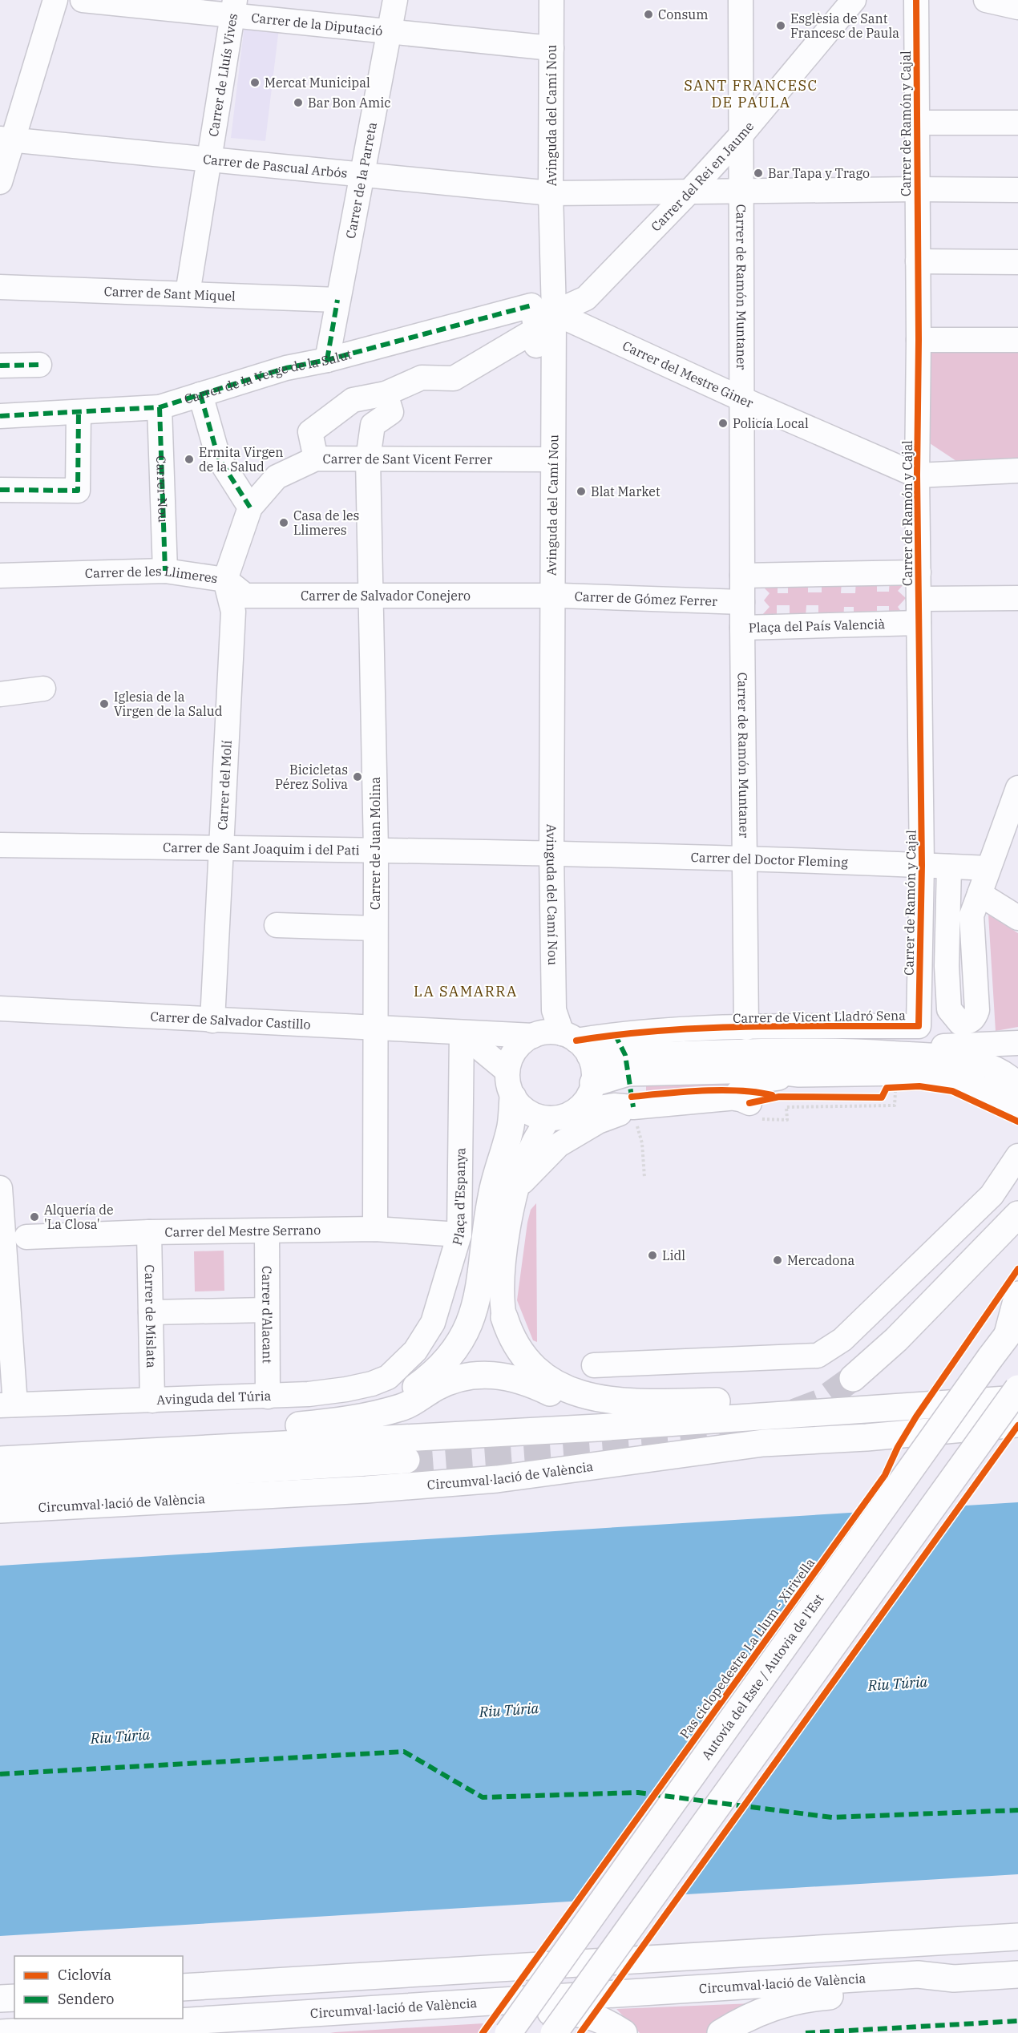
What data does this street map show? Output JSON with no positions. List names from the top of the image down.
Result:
{
  "streets": {
    "highway": ["Circumval·lació de València", "Autovía del Este / Autovia de l'Est"],
    "street": [
      "Carrer de la Diputació",
      "Carrer de Lluís Vives",
      "Avinguda del Camí Nou",
      "Carrer de Ramón y Cajal",
      "Carrer de Pascual Arbós",
      "Carrer del Rei en Jaume",
      "Carrer de la Parreta",
      "Carrer de Ramón Muntaner",
      "Carrer de Sant Miquel",
      "Carrer del Mestre Giner",
      "Carrer de la Verge de la Salut",
      "Carrer de Sant Vicent Ferrer",
      "Carrer Nou",
      "Carrer de les Llimeres",
      "Carrer de Salvador Conejero",
      "Carrer de Gómez Ferrer",
      "Plaça del País Valencià",
      "Carrer del Molí",
      "Carrer de Juan Molina",
      "Carrer de Sant Joaquim i del Pati",
      "Carrer del Doctor Fleming",
      "Carrer de Vicent Lladró Sena",
      "Carrer de Salvador Castillo",
      "Plaça d'Espanya",
      "Carrer del Mestre Serrano",
      "Carrer d'Alacant",
      "Carrer de Mislata",
      "Avinguda del Túria"
    ],
    "cycle path": ["Pas ciclopedestre La Llum - Xirivella"]
  },
  "crossings": [
    ["Carrer de la Diputació", "Carrer de Lluís Vives"],
    ["Carrer de la Diputació", "Avinguda del Camí Nou"],
    ["Carrer de la Diputació", "Carrer de la Parreta"],
    ["Carrer de Lluís Vives", "Carrer de Pascual Arbós"],
    ["Carrer de Lluís Vives", "Carrer de Sant Miquel"],
    ["Avinguda del Camí Nou", "Carrer de Pascual Arbós"],
    ["Avinguda del Camí Nou", "Carrer del Rei en Jaume"],
    ["Avinguda del Camí Nou", "Carrer del Mestre Giner"],
    ["Avinguda del Camí Nou", "Carrer de la Verge de la Salut"],
    ["Avinguda del Camí Nou", "Carrer de Sant Vicent Ferrer"],
    ["Avinguda del Camí Nou", "Carrer de Salvador Conejero"],
    ["Avinguda del Camí Nou", "Carrer de Gómez Ferrer"],
    ["Avinguda del Camí Nou", "Carrer de Sant Joaquim i del Pati"],
    ["Avinguda del Camí Nou", "Carrer del Doctor Fleming"],
    ["Avinguda del Camí Nou", "Carrer de Vicent Lladró Sena"],
    ["Avinguda del Camí Nou", "Carrer de Salvador Castillo"],
    ["Carrer de Ramón y Cajal", "Carrer de Pascual Arbós"],
    ["Carrer de Ramón y Cajal", "Carrer del Mestre Giner"],
    ["Carrer de Ramón y Cajal", "Plaça del País Valencià"],
    ["Carrer de Ramón y Cajal", "Carrer del Doctor Fleming"],
    ["Carrer de Ramón y Cajal", "Carrer de Vicent Lladró Sena"],
    ["Carrer de Pascual Arbós", "Carrer del Rei en Jaume"],
    ["Carrer de Pascual Arbós", "Carrer de la Parreta"],
    ["Carrer de Pascual Arbós", "Carrer de Ramón Muntaner"],
    ["Carrer del Rei en Jaume", "Carrer de Ramón Muntaner"],
    ["Carrer del Rei en Jaume", "Carrer del Mestre Giner"],
    ["Carrer del Rei en Jaume", "Carrer de la Verge de la Salut"],
    ["Carrer de la Parreta", "Carrer de Sant Miquel"],
    ["Carrer de la Parreta", "Carrer de la Verge de la Salut"],
    ["Carrer de Ramón Muntaner", "Carrer del Mestre Giner"],
    ["Carrer de Ramón Muntaner", "Plaça del País Valencià"],
    ["Carrer de Ramón Muntaner", "Carrer del Doctor Fleming"],
    ["Carrer de Ramón Muntaner", "Carrer de Vicent Lladró Sena"],
    ["Carrer del Mestre Giner", "Carrer de la Verge de la Salut"],
    ["Carrer de la Verge de la Salut", "Carrer Nou"],
    ["Carrer de Sant Vicent Ferrer", "Carrer de les Llimeres"],
    ["Carrer de Sant Vicent Ferrer", "Carrer de Juan Molina"],
    ["Carrer Nou", "Carrer de les Llimeres"],
    ["Carrer de les Llimeres", "Carrer de Salvador Conejero"],
    ["Carrer de les Llimeres", "Carrer del Molí"],
    ["Carrer de Salvador Conejero", "Carrer de Gómez Ferrer"],
    ["Carrer de Salvador Conejero", "Carrer del Molí"],
    ["Carrer de Salvador Conejero", "Carrer de Juan Molina"],
    ["Carrer de Gómez Ferrer", "Plaça del País Valencià"],
    ["Carrer del Molí", "Carrer de Sant Joaquim i del Pati"],
    ["Carrer del Molí", "Carrer de Salvador Castillo"],
    ["Carrer de Juan Molina", "Carrer de Sant Joaquim i del Pati"],
    ["Carrer de Juan Molina", "Carrer de Salvador Castillo"],
    ["Carrer de Juan Molina", "Carrer del Mestre Serrano"],
    ["Carrer de Sant Joaquim i del Pati", "Carrer del Doctor Fleming"],
    ["Carrer de Vicent Lladró Sena", "Carrer de Salvador Castillo"],
    ["Carrer de Salvador Castillo", "Plaça d'Espanya"],
    ["Plaça d'Espanya", "Carrer del Mestre Serrano"],
    ["Plaça d'Espanya", "Avinguda del Túria"],
    ["Carrer del Mestre Serrano", "Carrer d'Alacant"],
    ["Carrer del Mestre Serrano", "Carrer de Mislata"],
    ["Carrer d'Alacant", "Avinguda del Túria"],
    ["Carrer de Mislata", "Avinguda del Túria"]
  ],
  "districts": ["SANT FRANCESC DE PAULA", "LA SAMARRA"],
  "water": ["Riu Túria"],
  "places": [
    "Consum",
    "Esglèsia de Sant Francesc de Paula",
    "Mercat Municipal",
    "Bar Bon Amic",
    "Bar Tapa y Trago",
    "Policía Local",
    "Ermita Virgen de la Salud",
    "Blat Market",
    "Casa de les Llimeres",
    "Iglesia de la Virgen de la Salud",
    "Bicicletas Pérez Soliva",
    "Alquería de 'La Closa'",
    "Lidl",
    "Mercadona"
  ],
  "legend": ["Ciclovía", "Sendero"]
}
